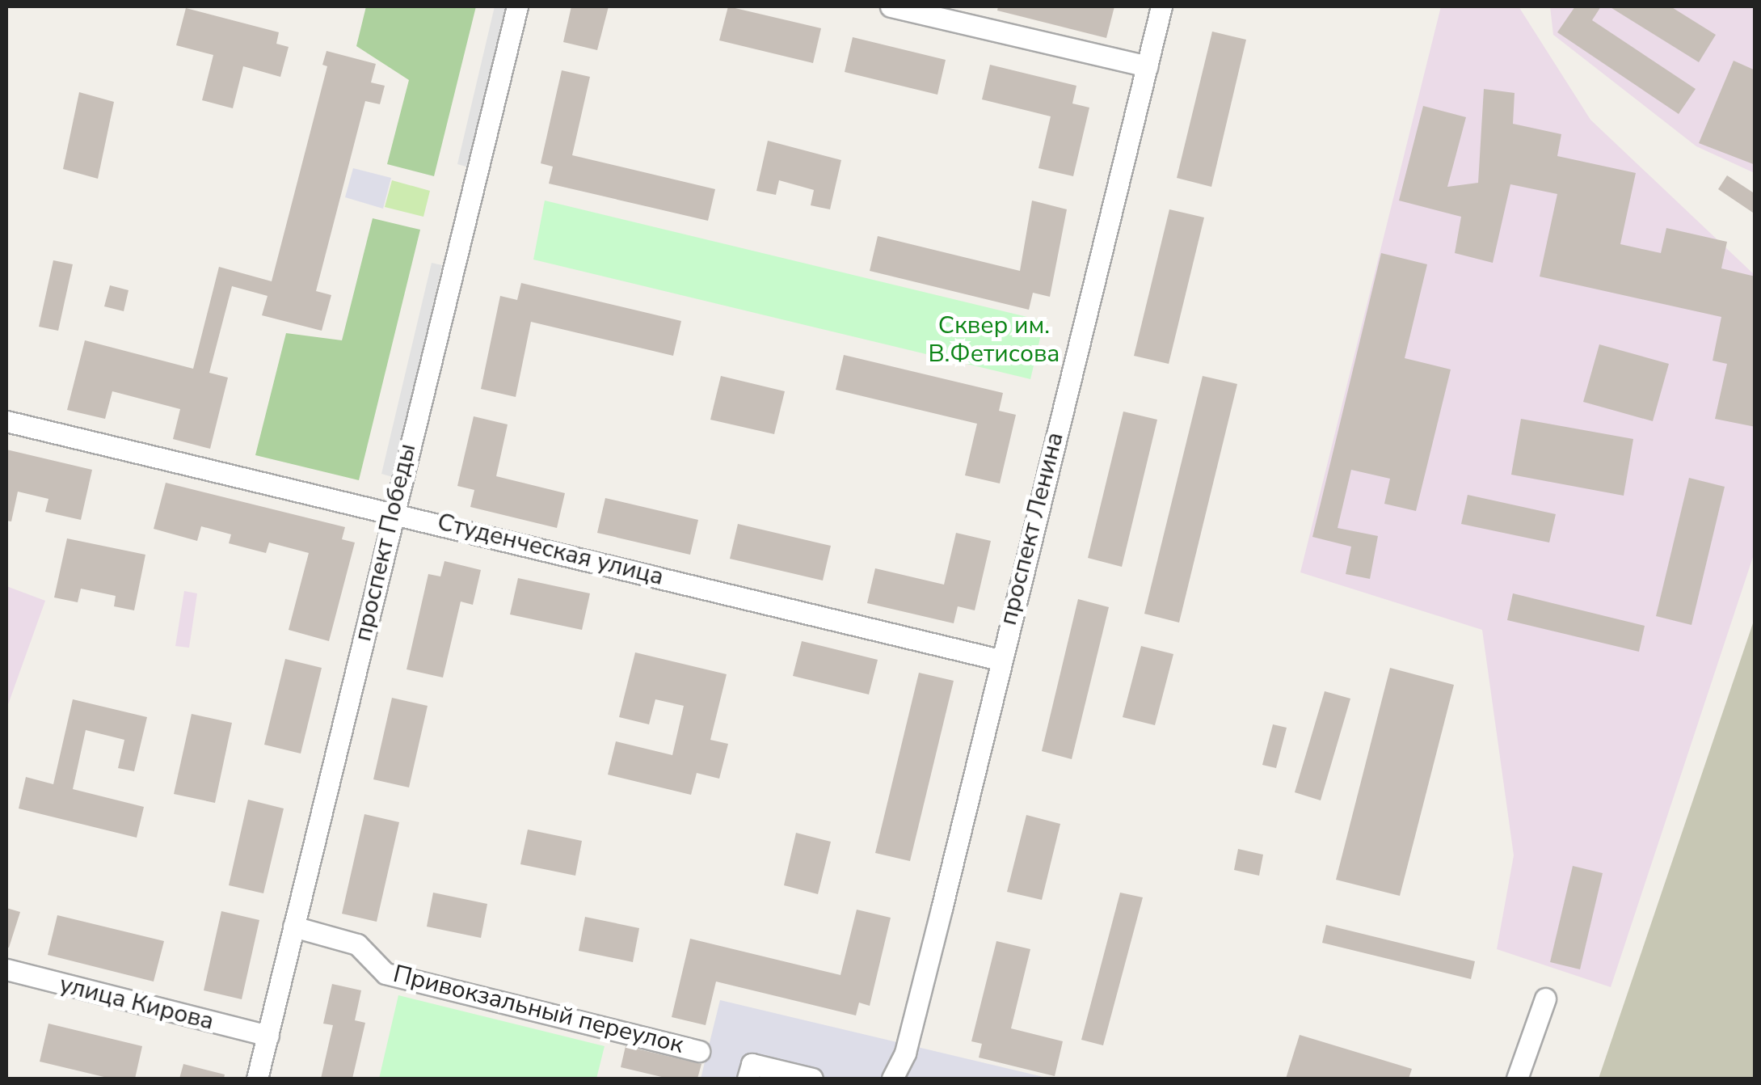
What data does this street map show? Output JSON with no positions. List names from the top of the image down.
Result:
{
  "streets": {
    "street": [
      "проспект Ленина",
      "проспект Победы",
      "Студенческая улица",
      "улица Кирова",
      "Привокзальный переулок"
    ]
  },
  "crossings": [
    ["проспект Ленина", "Студенческая улица"],
    ["проспект Победы", "Студенческая улица"],
    ["проспект Победы", "улица Кирова"],
    ["проспект Победы", "Привокзальный переулок"]
  ],
  "parks": ["Сквер им. В.Фетисова"]
}
